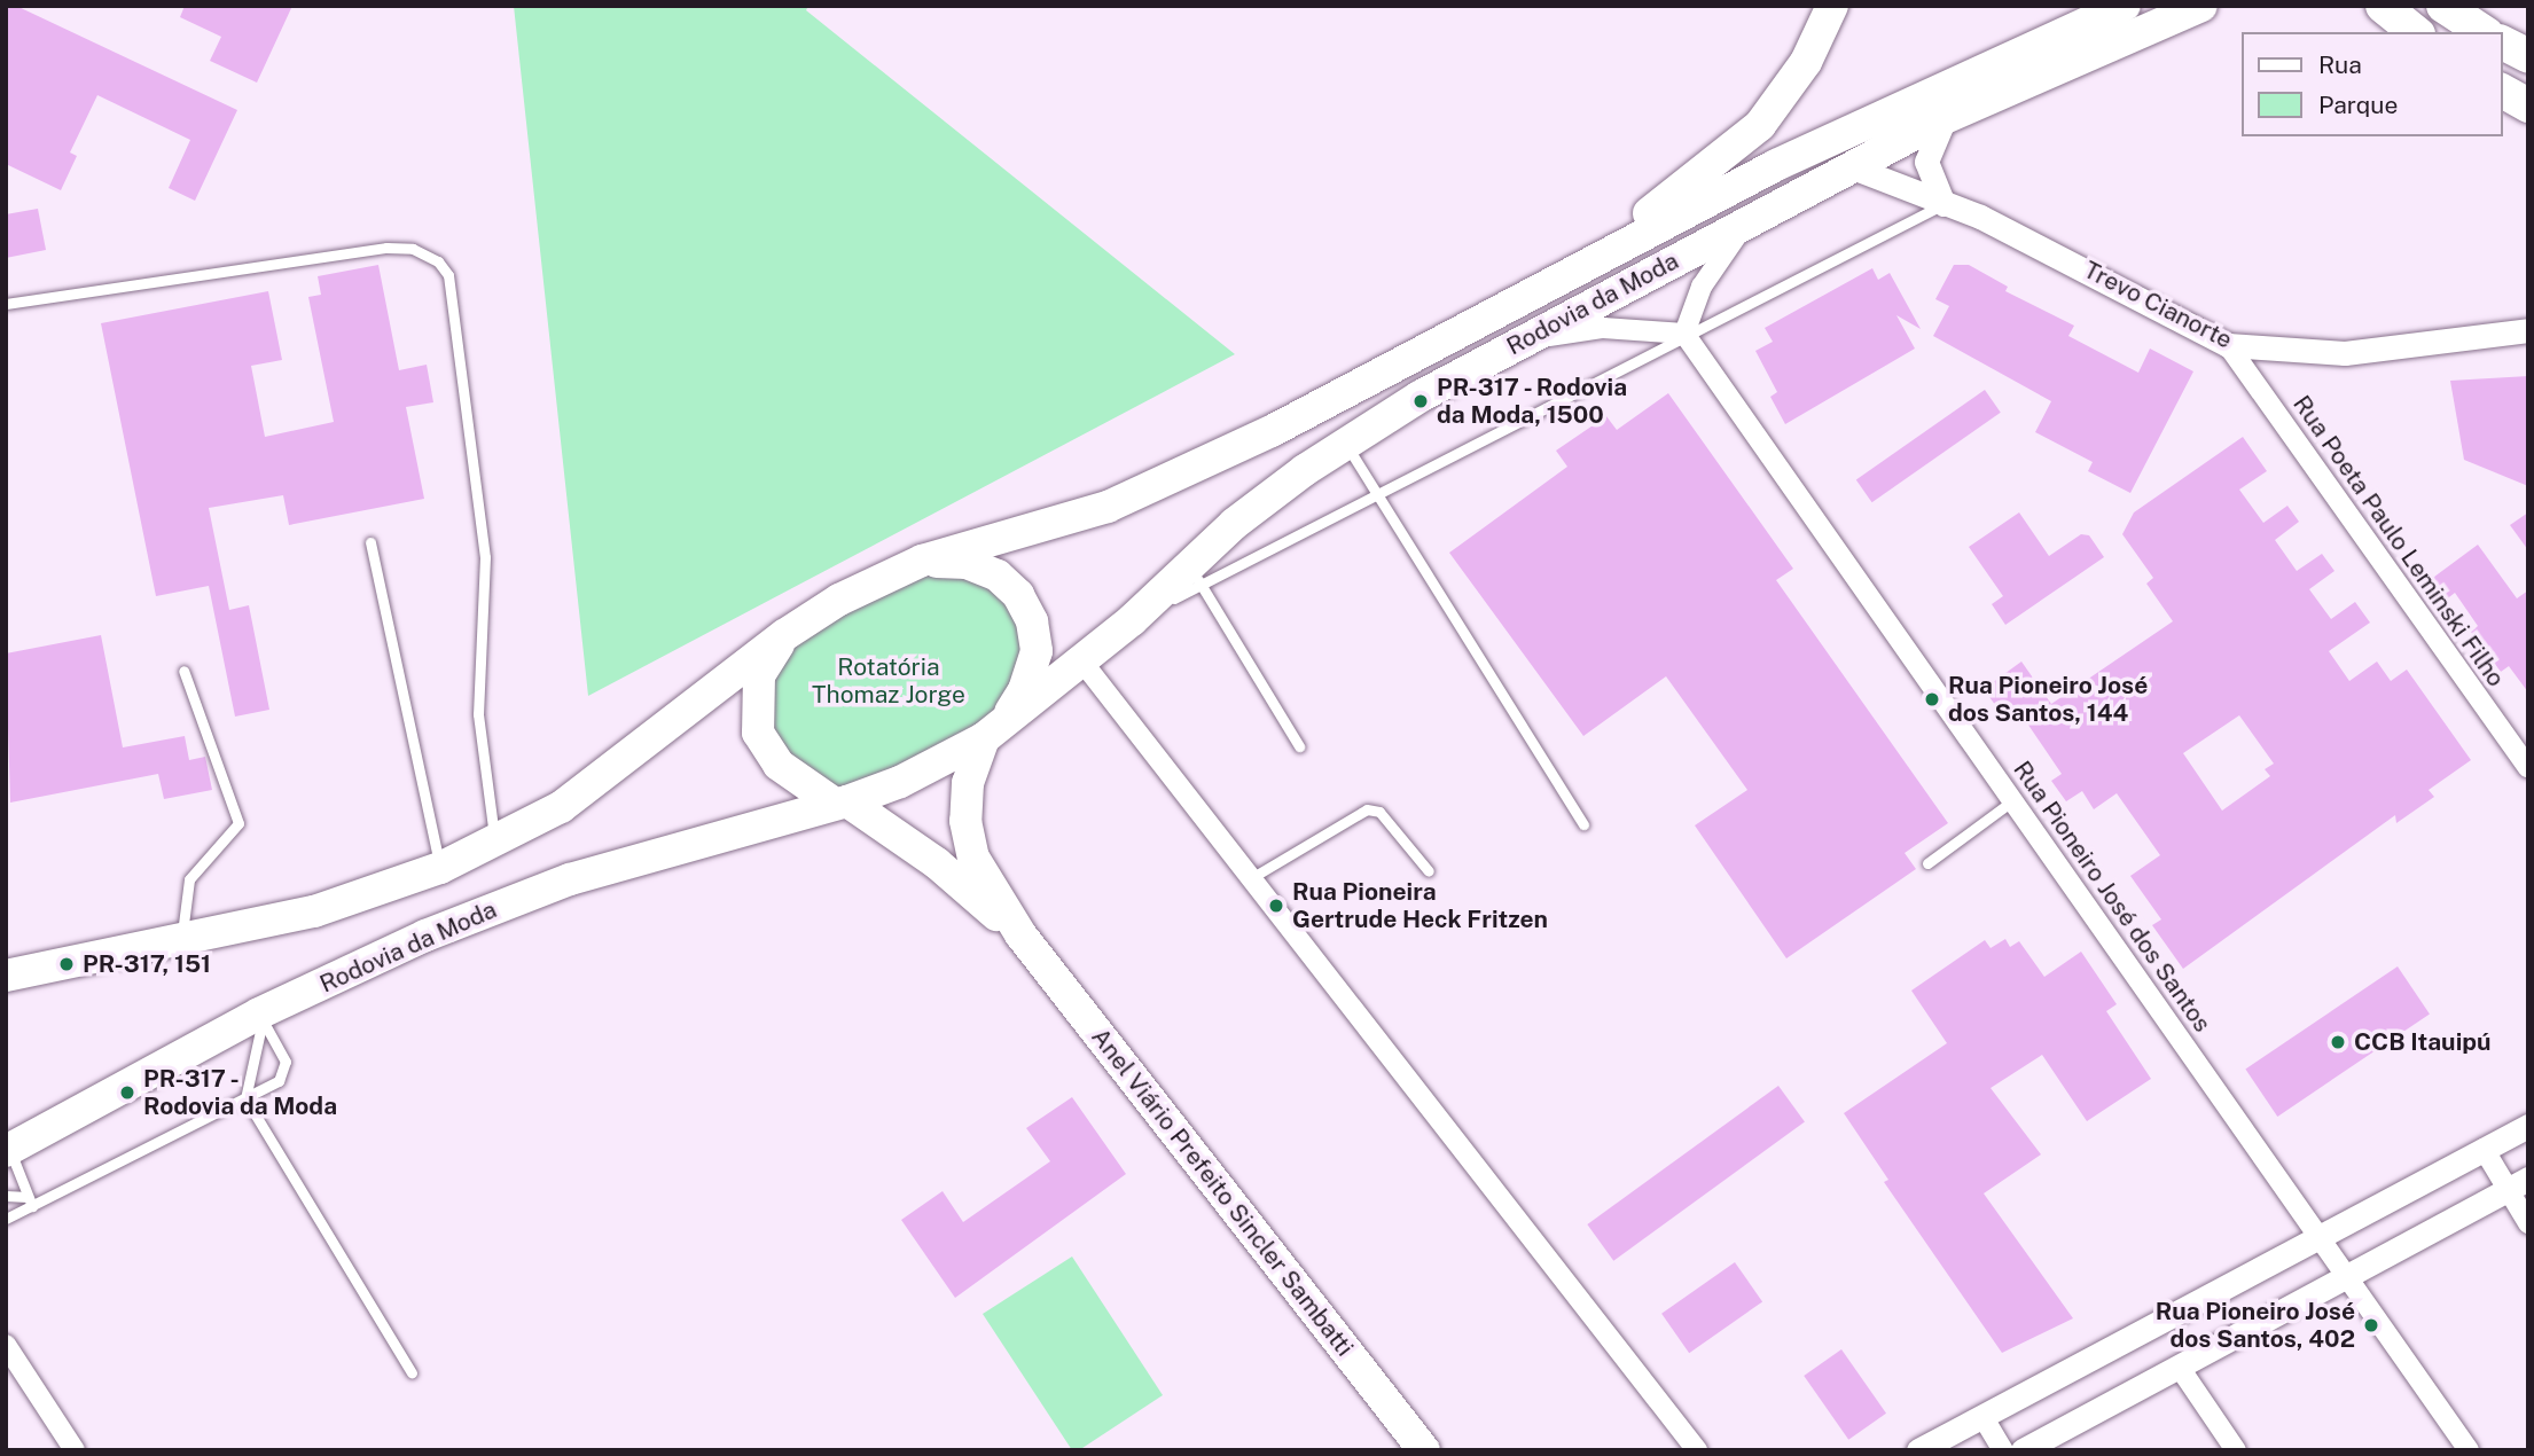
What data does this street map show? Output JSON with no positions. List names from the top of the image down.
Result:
{
  "streets": {
    "highway": ["Rodovia da Moda", "Anel Viário Prefeito Sincler Sambatti"],
    "street": ["Trevo Cianorte", "Rua Poeta Paulo Leminski Filho", "Rua Pioneiro José dos Santos"]
  },
  "crossings": [
    ["Rodovia da Moda", "Trevo Cianorte"],
    ["Rodovia da Moda", "Anel Viário Prefeito Sincler Sambatti"],
    ["Trevo Cianorte", "Rua Poeta Paulo Leminski Filho"]
  ],
  "parks": ["Rotatória Thomaz Jorge"],
  "places": [
    "PR-317 - Rodovia da Moda, 1500",
    "Rua Pioneiro José dos Santos, 144",
    "Rua Pioneira Gertrude Heck Fritzen",
    "PR-317, 151",
    "CCB Itauipú",
    "PR-317 - Rodovia da Moda",
    "Rua Pioneiro José dos Santos, 402"
  ],
  "legend": ["Rua", "Parque"]
}
